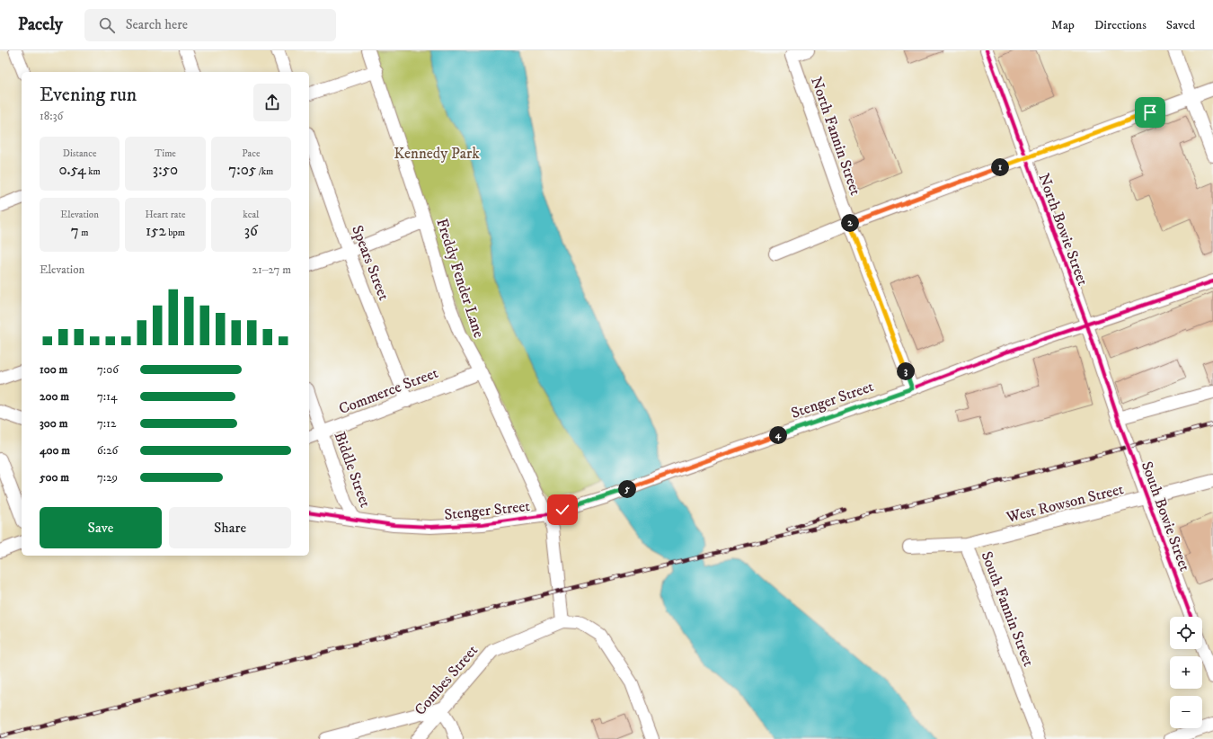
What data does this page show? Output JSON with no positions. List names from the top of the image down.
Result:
{
  "streets": {
    "street": [
      "North Fannin Street",
      "North Bowie Street",
      "Spears Street",
      "Freddy Fender Lane",
      "Commerce Street",
      "Stenger Street",
      "Biddle Street",
      "West Rowson Street",
      "South Bowie Street",
      "South Fannin Street",
      "Combes Street"
    ]
  },
  "crossings": [
    ["North Fannin Street", "Stenger Street"],
    ["North Bowie Street", "Stenger Street"],
    ["North Bowie Street", "South Bowie Street"],
    ["Spears Street", "Commerce Street"],
    ["Freddy Fender Lane", "Commerce Street"],
    ["Freddy Fender Lane", "Stenger Street"],
    ["Freddy Fender Lane", "Combes Street"],
    ["Commerce Street", "Biddle Street"],
    ["Stenger Street", "Biddle Street"],
    ["West Rowson Street", "South Bowie Street"],
    ["West Rowson Street", "South Fannin Street"]
  ],
  "parks": ["Kennedy Park"],
  "page": {
    "header": "Pacely",
    "search": "Search here",
    "nav": ["Map", "Directions", "Saved"],
    "heading": ["Evening run", "18:36"],
    "stats": [
      ["Distance", "0.54 km"],
      ["Time", "3:50"],
      ["Pace", "7:05 /km"],
      ["Elevation", "7 m"],
      ["Heart rate", "152 bpm"],
      ["kcal", "36"]
    ],
    "pins": [
      "1",
      "2",
      "3",
      "4",
      "5"
    ],
    "chart": ["Elevation", "21–27 m"],
    "list": [
      {
        "name": "100 m",
        "note": "7:06"
      },
      {
        "name": "200 m",
        "note": "7:14"
      },
      {
        "name": "300 m",
        "note": "7:12"
      },
      {
        "name": "400 m",
        "note": "6:26"
      },
      {
        "name": "500 m",
        "note": "7:29"
      }
    ],
    "buttons": ["Save", "Share"],
    "map_buttons": ["+", "−"]
  }
}
